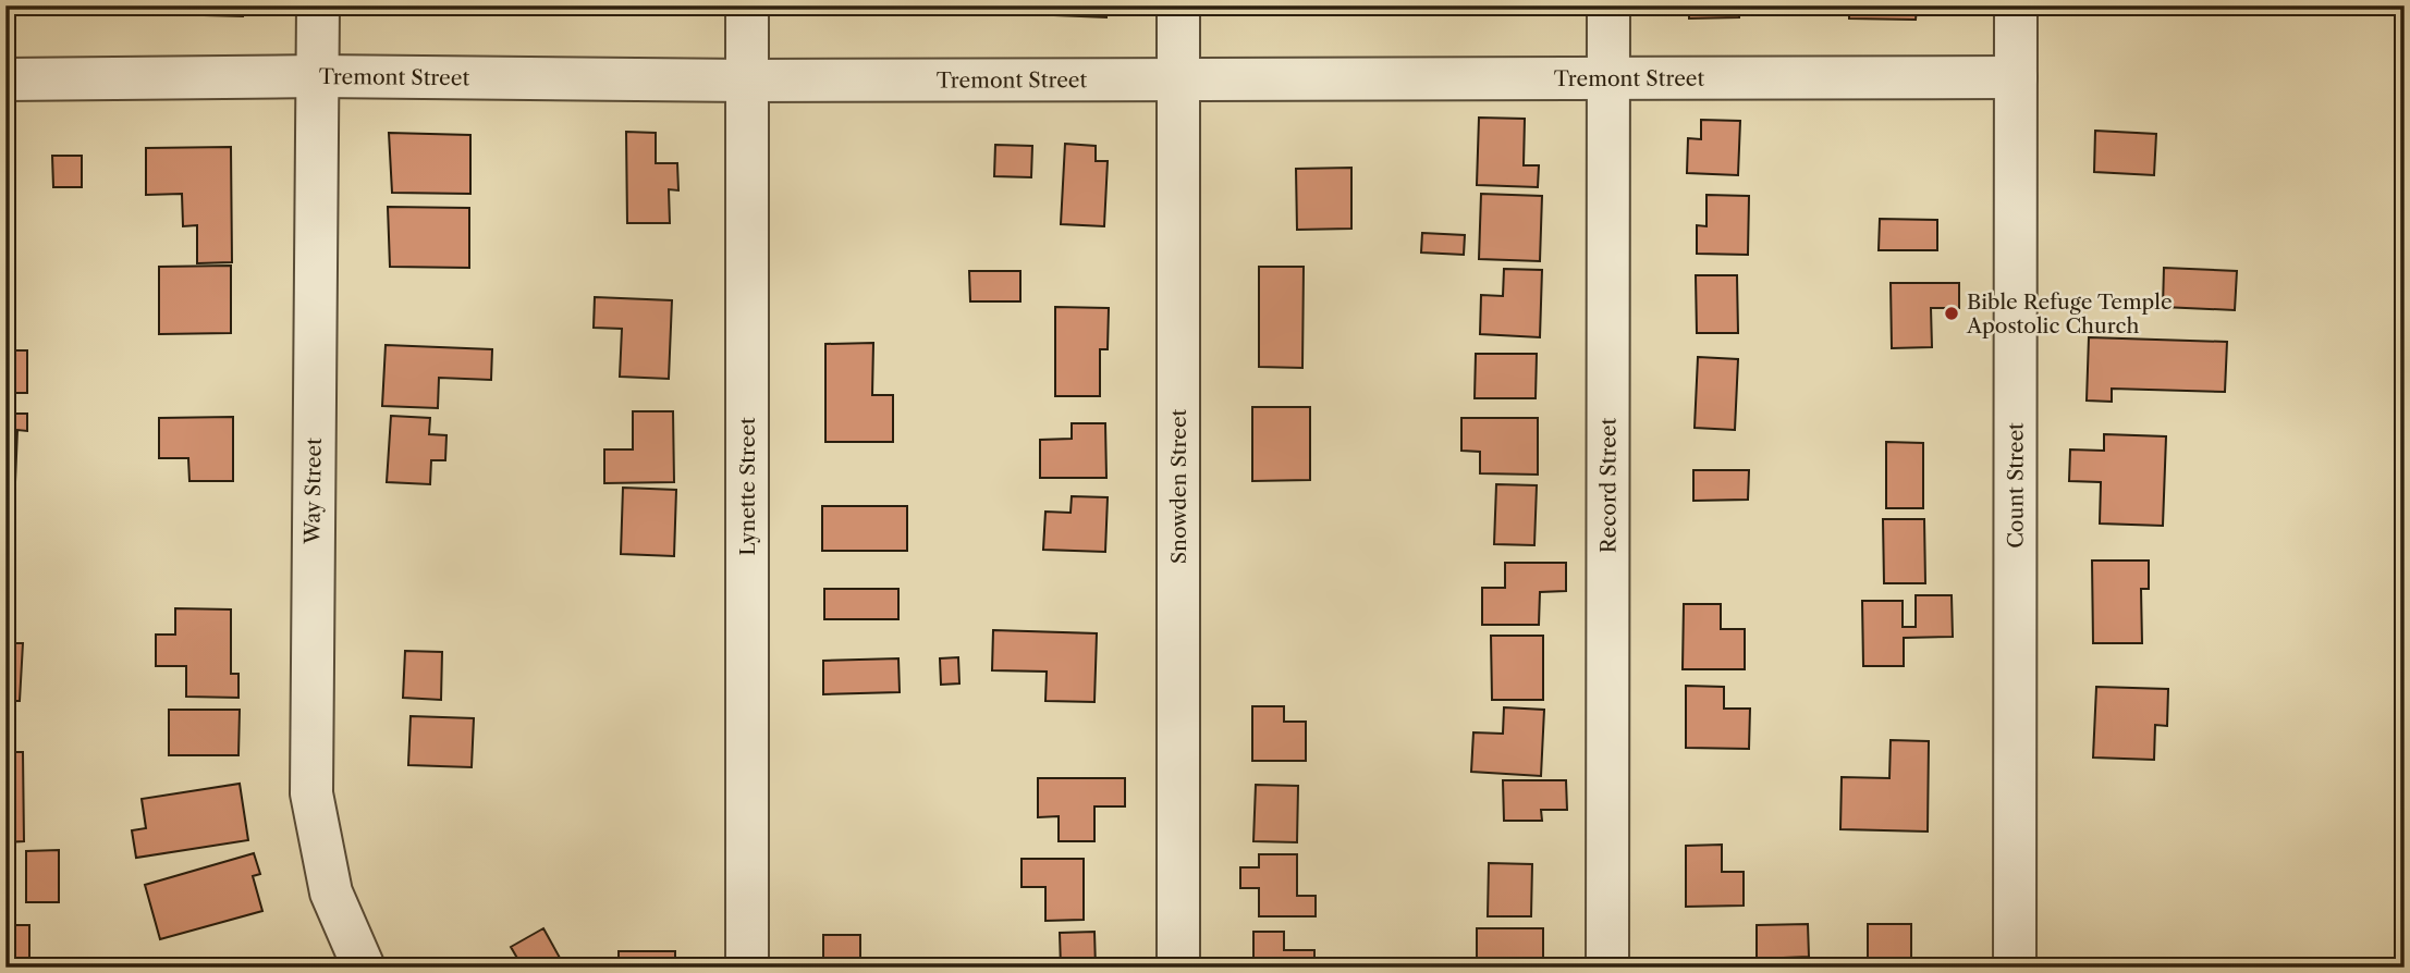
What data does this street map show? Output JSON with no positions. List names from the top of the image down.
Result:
{
  "streets": {
    "street": [
      "Tremont Street",
      "Lynette Street",
      "Snowden Street",
      "Record Street",
      "Count Street",
      "Way Street"
    ]
  },
  "crossings": [
    ["Tremont Street", "Lynette Street"],
    ["Tremont Street", "Snowden Street"],
    ["Tremont Street", "Record Street"],
    ["Tremont Street", "Count Street"],
    ["Tremont Street", "Way Street"]
  ],
  "places": ["Bible Refuge Temple Apostolic Church"]
}
